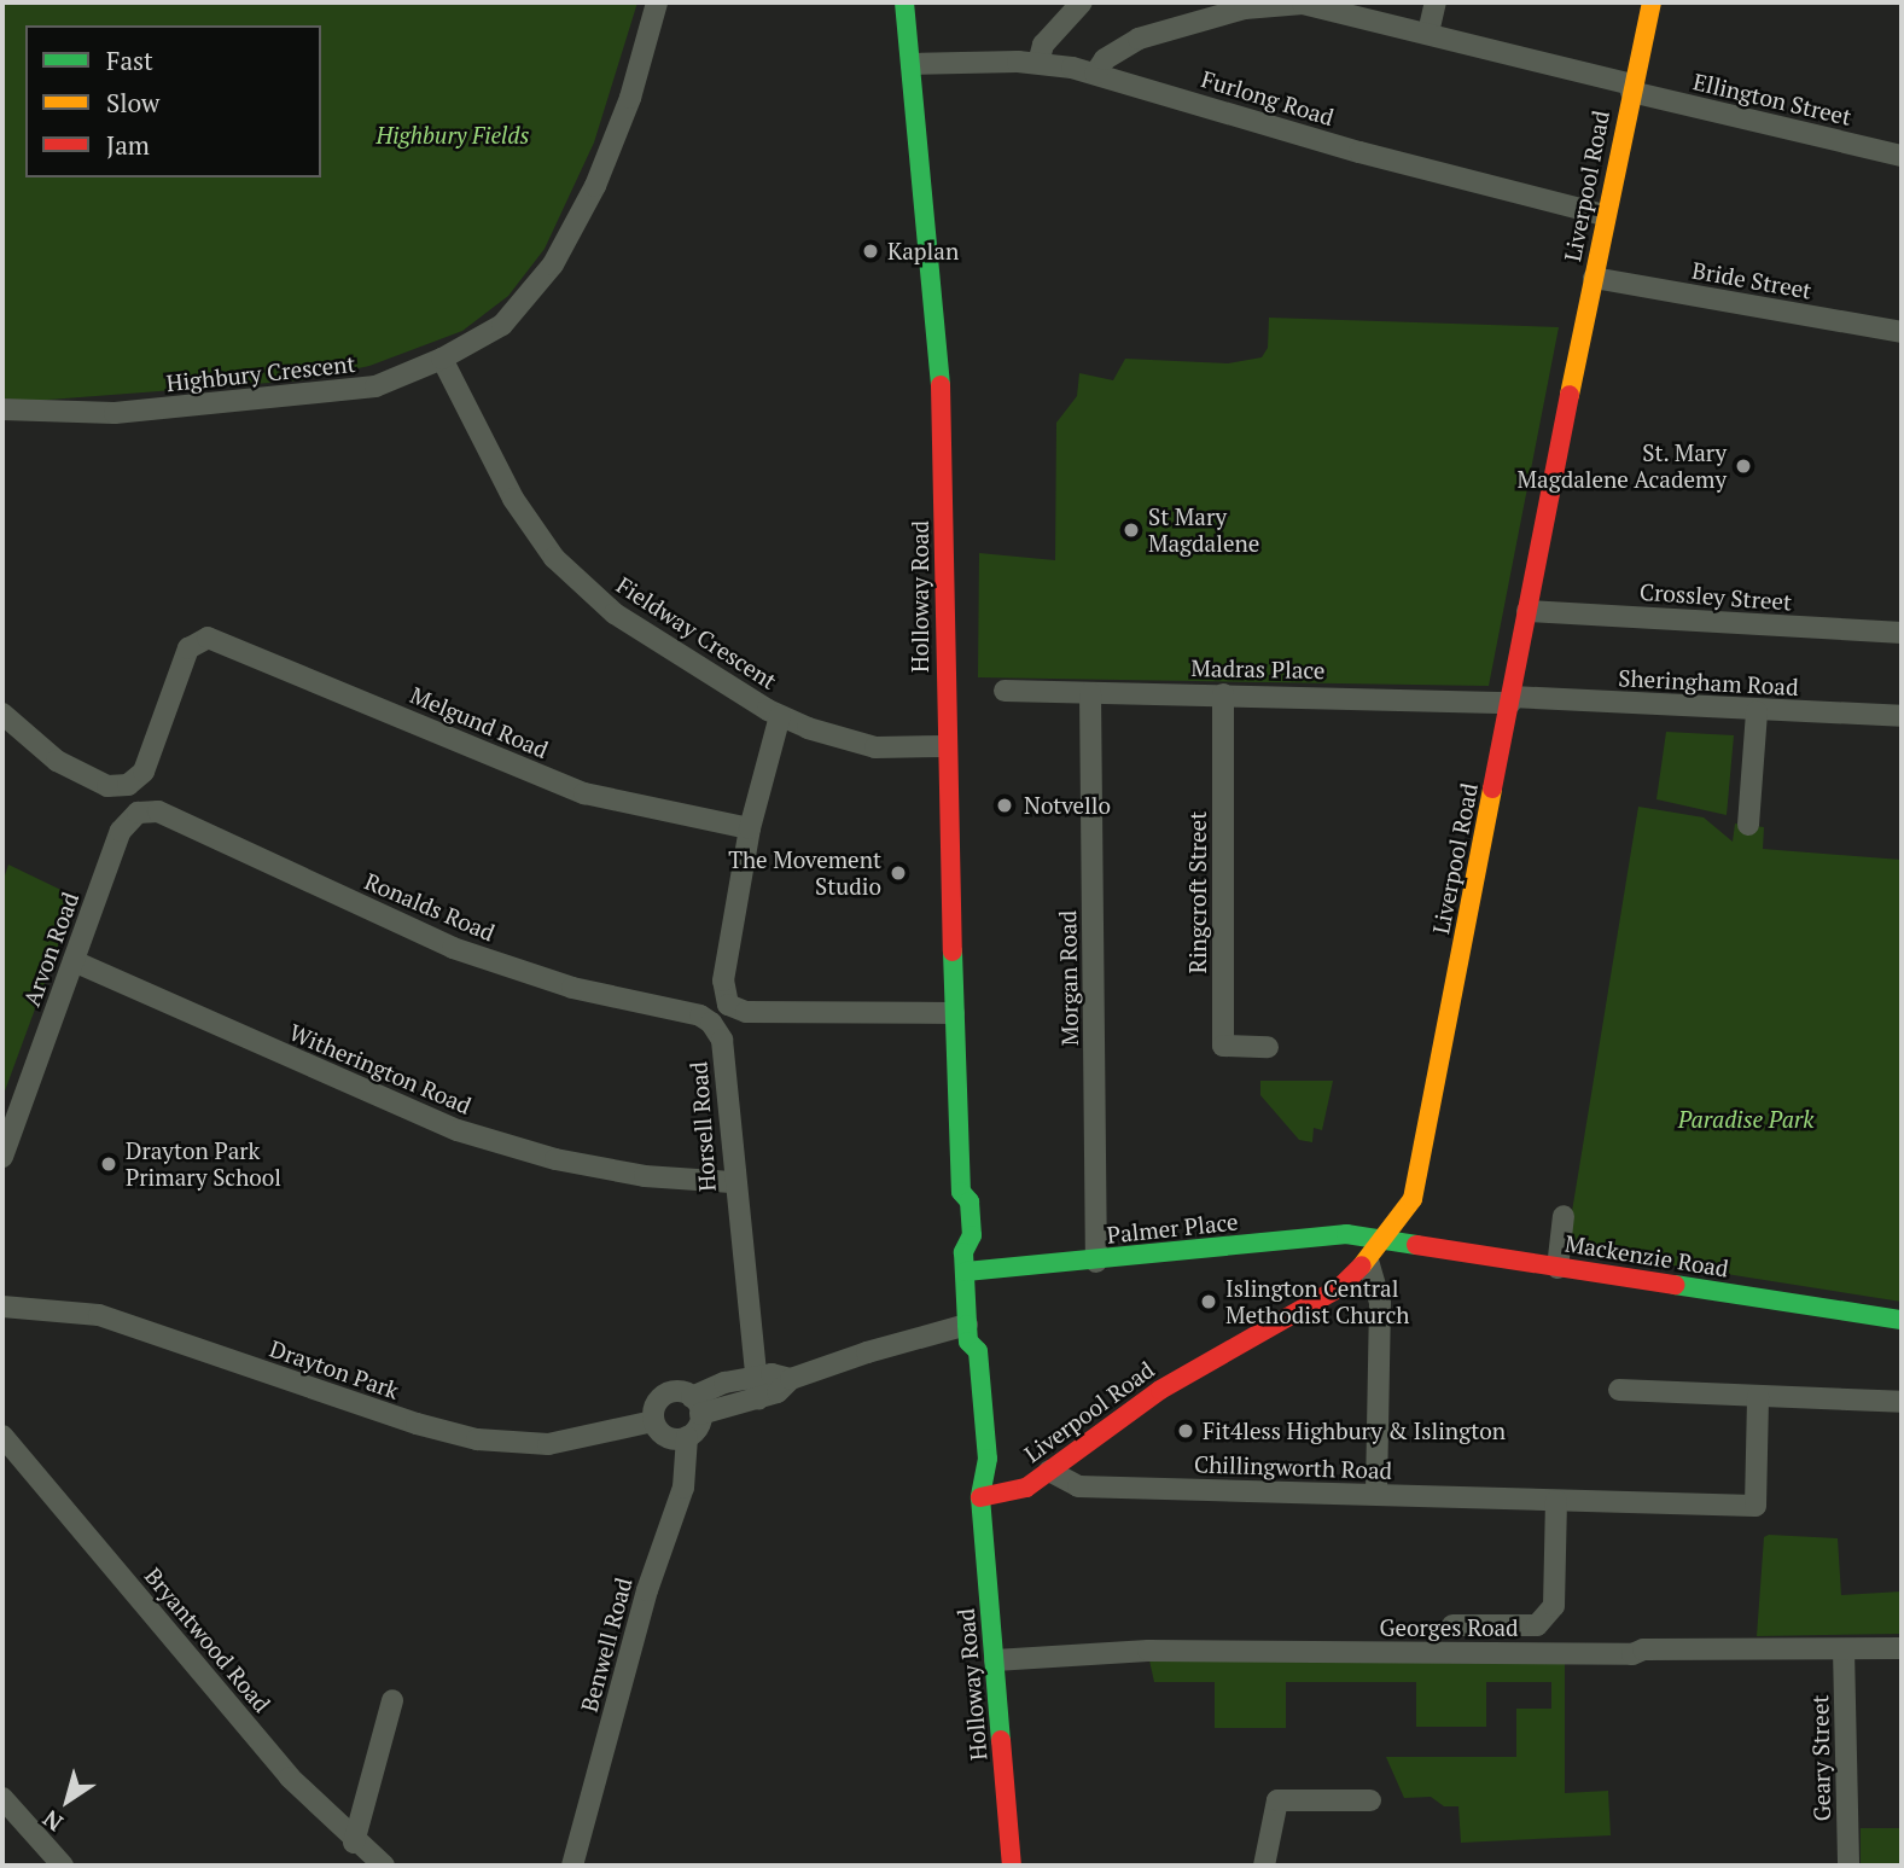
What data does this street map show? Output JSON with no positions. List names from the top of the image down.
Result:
{
  "streets": {
    "main road": [
      "Liverpool Road",
      "Holloway Road",
      "Palmer Place",
      "Mackenzie Road"
    ],
    "street": [
      "Furlong Road",
      "Ellington Street",
      "Bride Street",
      "Highbury Crescent",
      "Crossley Street",
      "Fieldway Crescent",
      "Madras Place",
      "Sheringham Road",
      "Melgund Road",
      "Ringcroft Street",
      "Ronalds Road",
      "Arvon Road",
      "Morgan Road",
      "Witherington Road",
      "Horsell Road",
      "Drayton Park",
      "Chillingworth Road",
      "Georges Road",
      "Bryantwood Road",
      "Benwell Road",
      "Geary Street"
    ]
  },
  "crossings": [
    ["Furlong Road", "Ellington Street"],
    ["Furlong Road", "Liverpool Road"],
    ["Furlong Road", "Holloway Road"],
    ["Ellington Street", "Liverpool Road"],
    ["Liverpool Road", "Bride Street"],
    ["Liverpool Road", "Holloway Road"],
    ["Liverpool Road", "Crossley Street"],
    ["Liverpool Road", "Madras Place"],
    ["Liverpool Road", "Sheringham Road"],
    ["Liverpool Road", "Palmer Place"],
    ["Liverpool Road", "Mackenzie Road"],
    ["Liverpool Road", "Chillingworth Road"],
    ["Highbury Crescent", "Fieldway Crescent"],
    ["Holloway Road", "Fieldway Crescent"],
    ["Holloway Road", "Palmer Place"],
    ["Holloway Road", "Georges Road"],
    ["Madras Place", "Sheringham Road"],
    ["Madras Place", "Ringcroft Street"],
    ["Madras Place", "Morgan Road"],
    ["Ronalds Road", "Arvon Road"],
    ["Ronalds Road", "Horsell Road"],
    ["Arvon Road", "Witherington Road"],
    ["Morgan Road", "Palmer Place"],
    ["Witherington Road", "Horsell Road"],
    ["Palmer Place", "Mackenzie Road"],
    ["Drayton Park", "Benwell Road"],
    ["Georges Road", "Geary Street"]
  ],
  "parks": ["Highbury Fields", "Paradise Park"],
  "places": [
    "Kaplan",
    "St. Mary Magdalene Academy",
    "St Mary Magdalene",
    "Notvello",
    "The Movement Studio",
    "Drayton Park Primary School",
    "Islington Central Methodist Church",
    "Fit4less Highbury & Islington"
  ],
  "legend": ["Fast", "Slow", "Jam"],
  "north": "bottom left"
}
